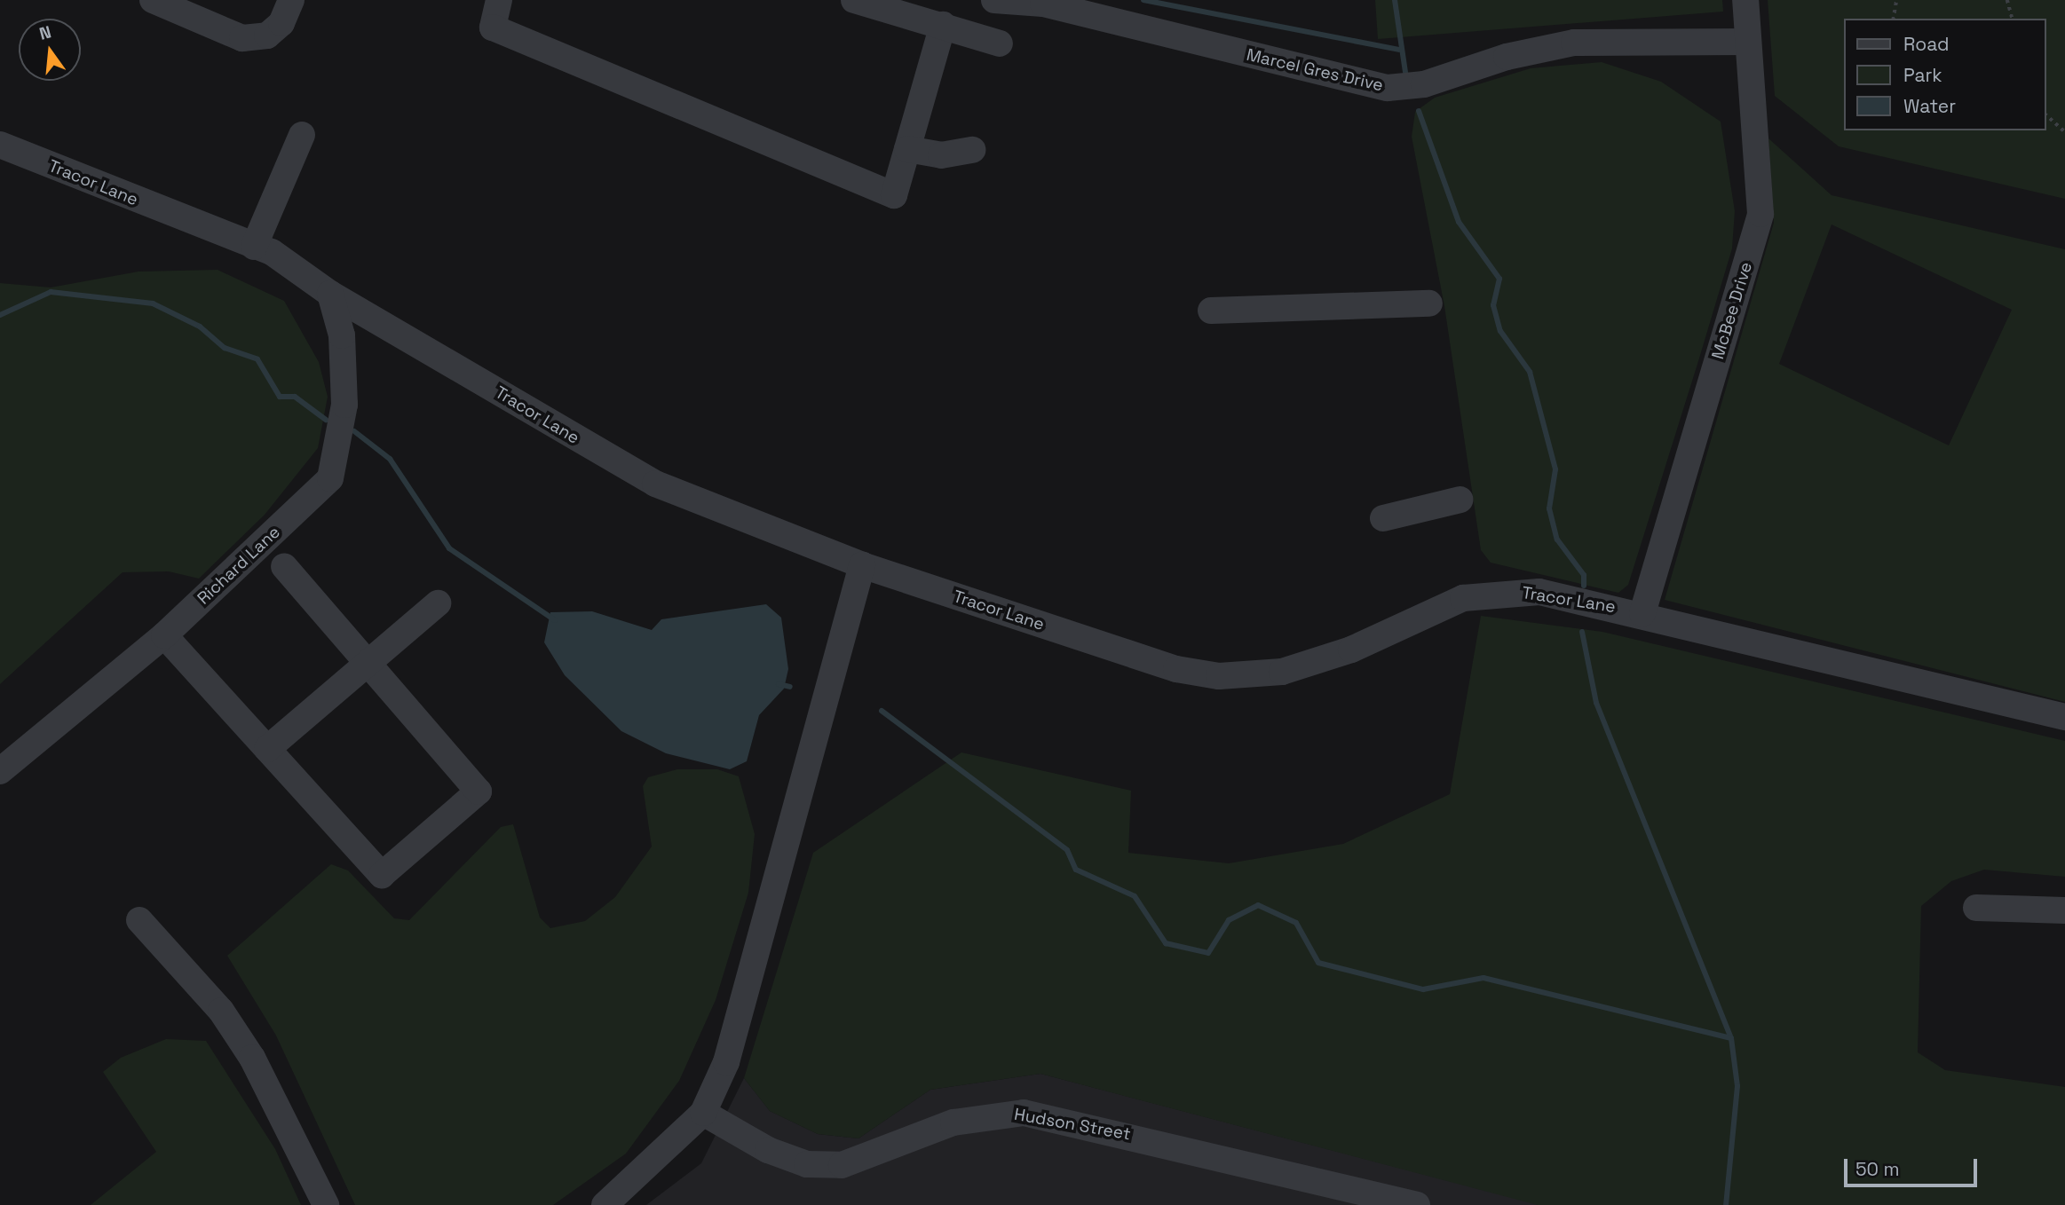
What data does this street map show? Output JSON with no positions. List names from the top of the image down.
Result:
{
  "streets": {
    "street": [
      "Marcel Gres Drive",
      "Tracor Lane",
      "McBee Drive",
      "Richard Lane",
      "Hudson Street"
    ]
  },
  "crossings": [
    ["Marcel Gres Drive", "McBee Drive"],
    ["Tracor Lane", "McBee Drive"],
    ["Tracor Lane", "Richard Lane"]
  ],
  "legend": ["Road", "Park", "Water"],
  "scale_bar": "50 m",
  "north": "top"
}
